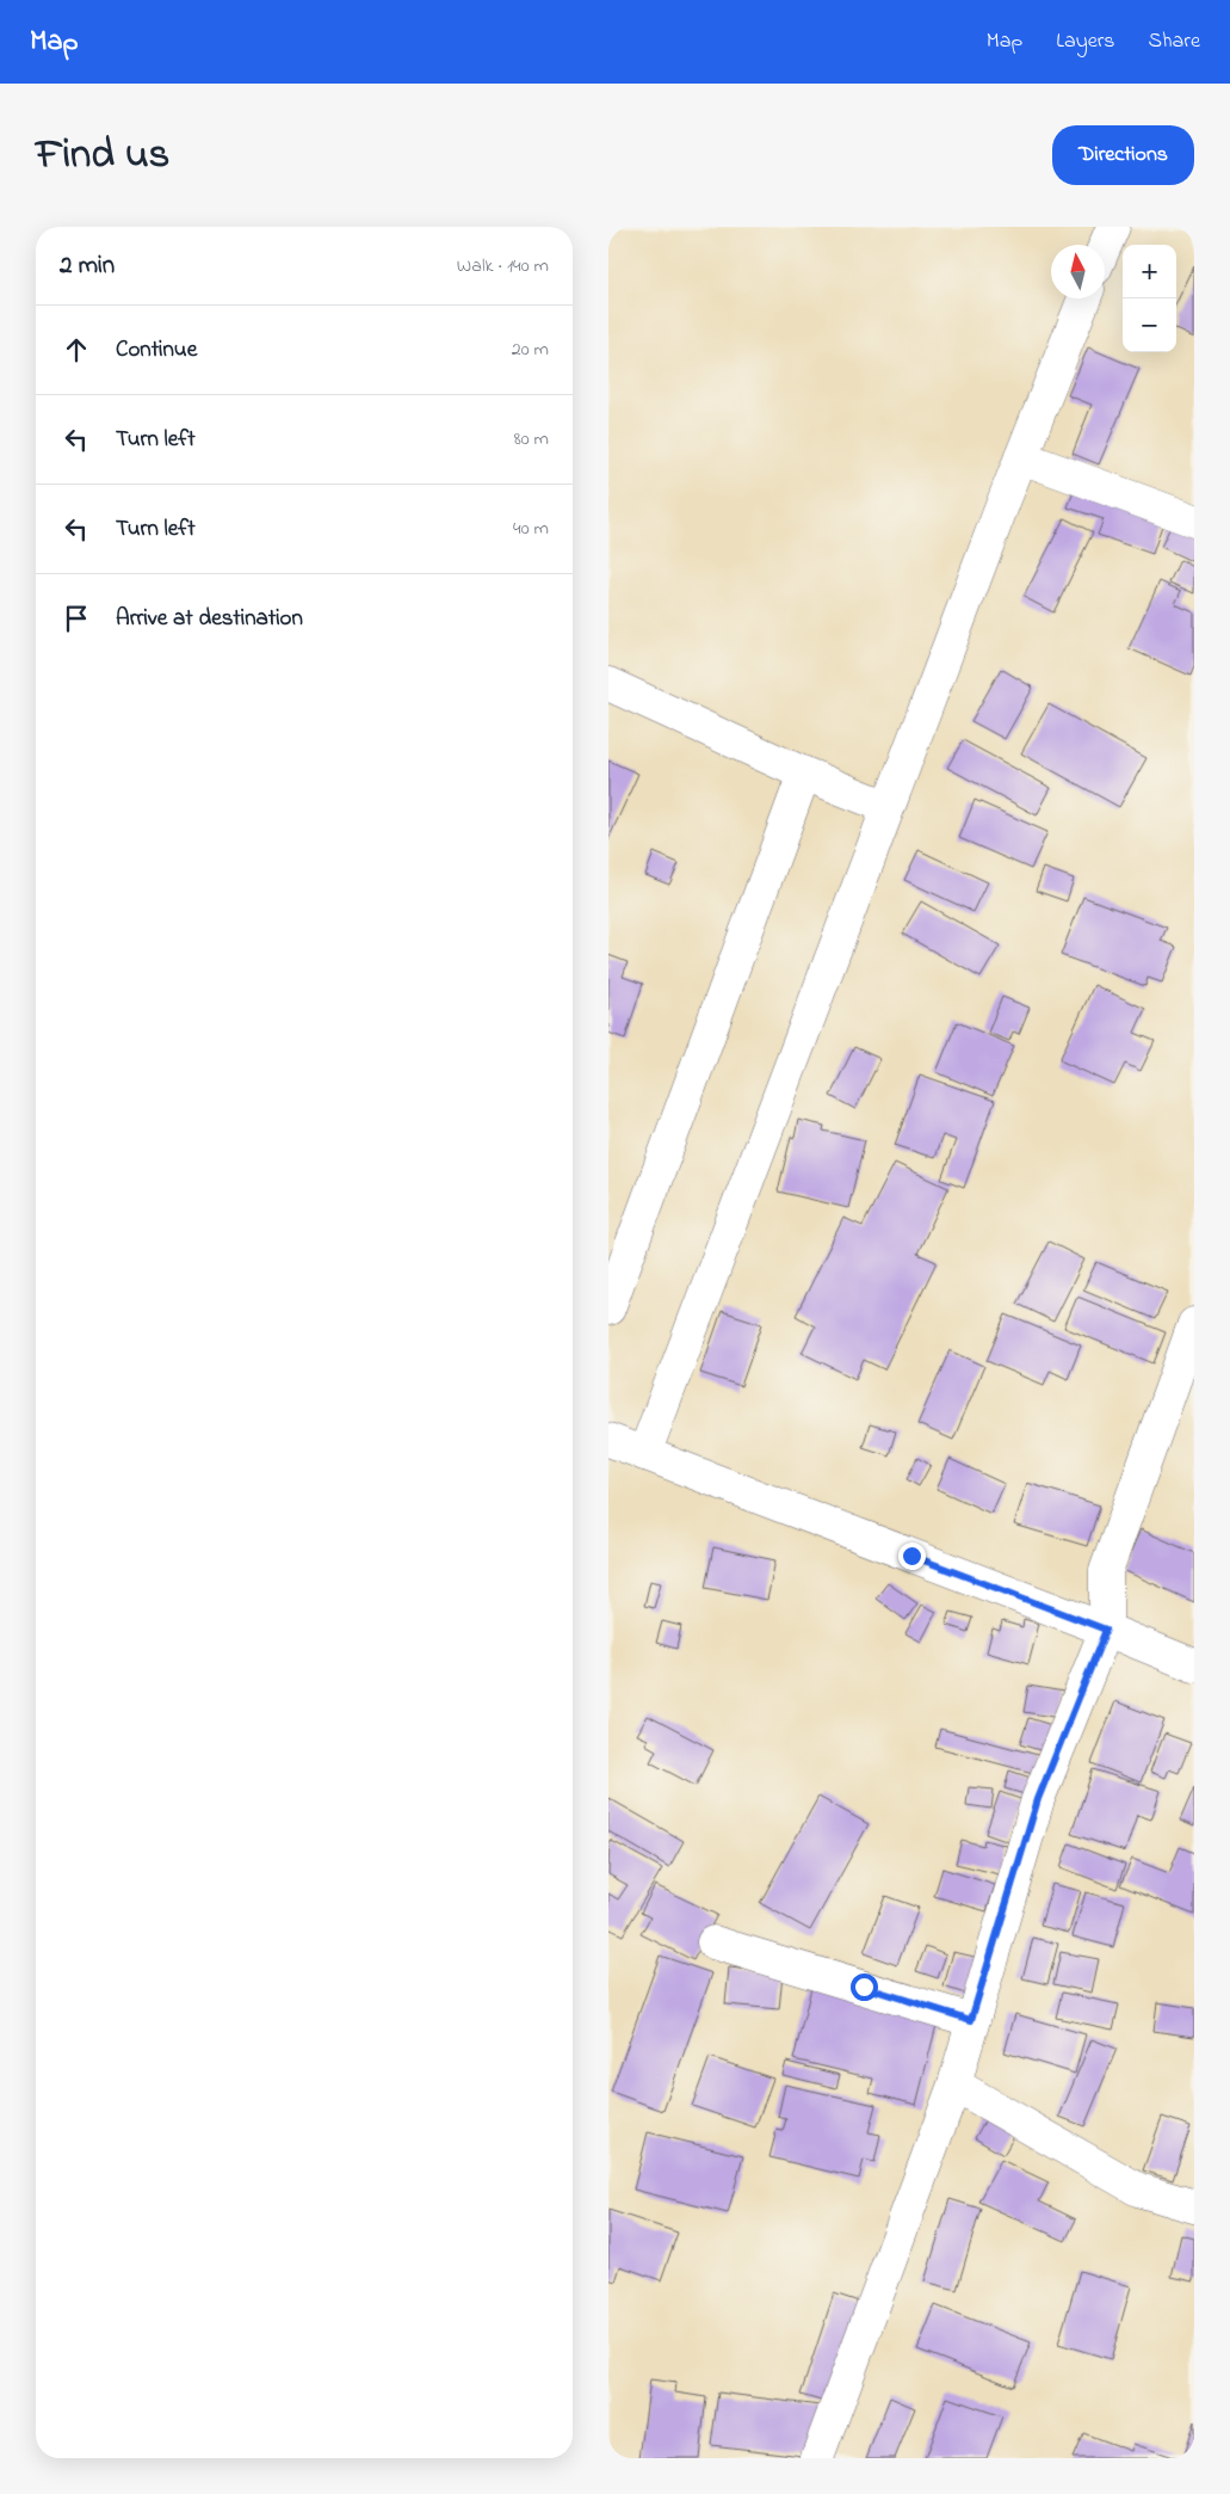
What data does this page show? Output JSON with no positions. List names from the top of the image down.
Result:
{
  "north": "top",
  "page": {
    "header": "Map",
    "nav": ["Map", "Layers", "Share"],
    "title": "Find us",
    "buttons": "Directions",
    "heading": ["2 min", "Walk · 140 m"],
    "map_buttons": ["+", "−"],
    "list": [
      ["Continue", "20 m"],
      ["Turn left", "80 m"],
      ["Turn left", "40 m"],
      "Arrive at destination"
    ]
  }
}
